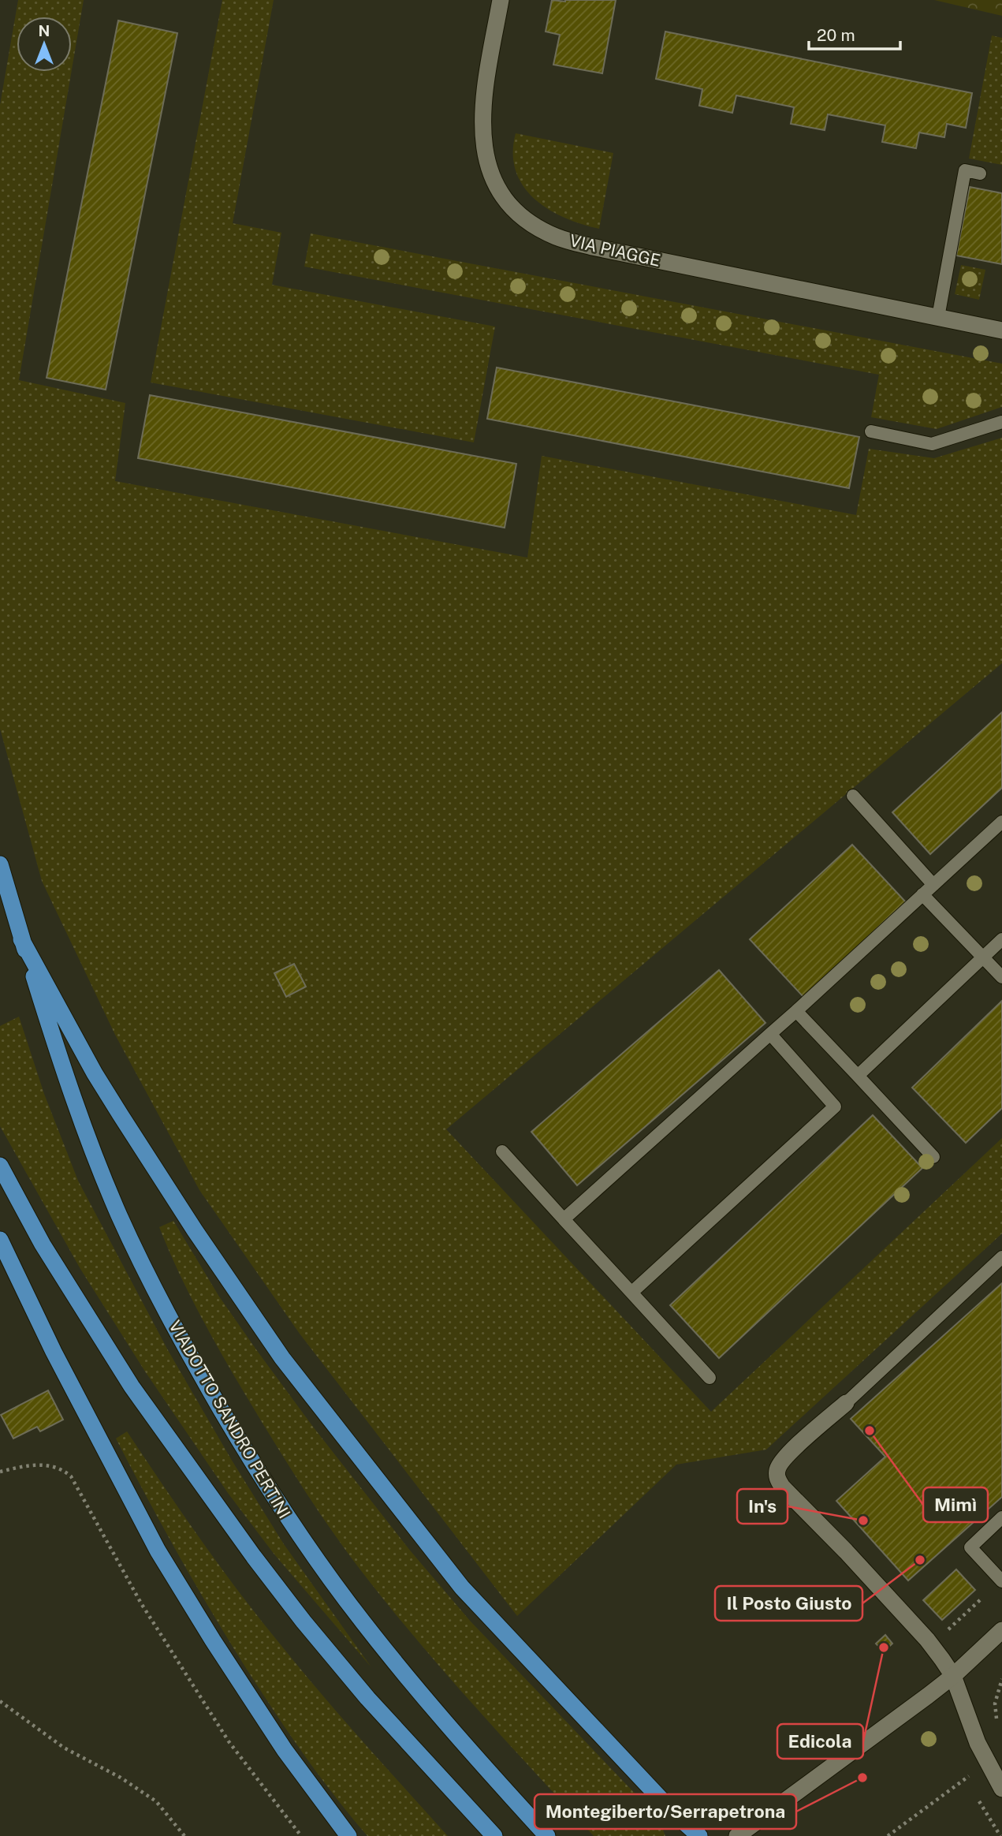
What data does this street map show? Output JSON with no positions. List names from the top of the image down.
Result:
{
  "streets": {
    "main road": ["VIADOTTO SANDRO PERTINI"],
    "street": ["VIA PIAGGE"]
  },
  "places": [
    "Mimì",
    "In's",
    "Il Posto Giusto",
    "Edicola",
    "Montegiberto/Serrapetrona"
  ],
  "scale_bar": "20 m",
  "north": "top"
}
